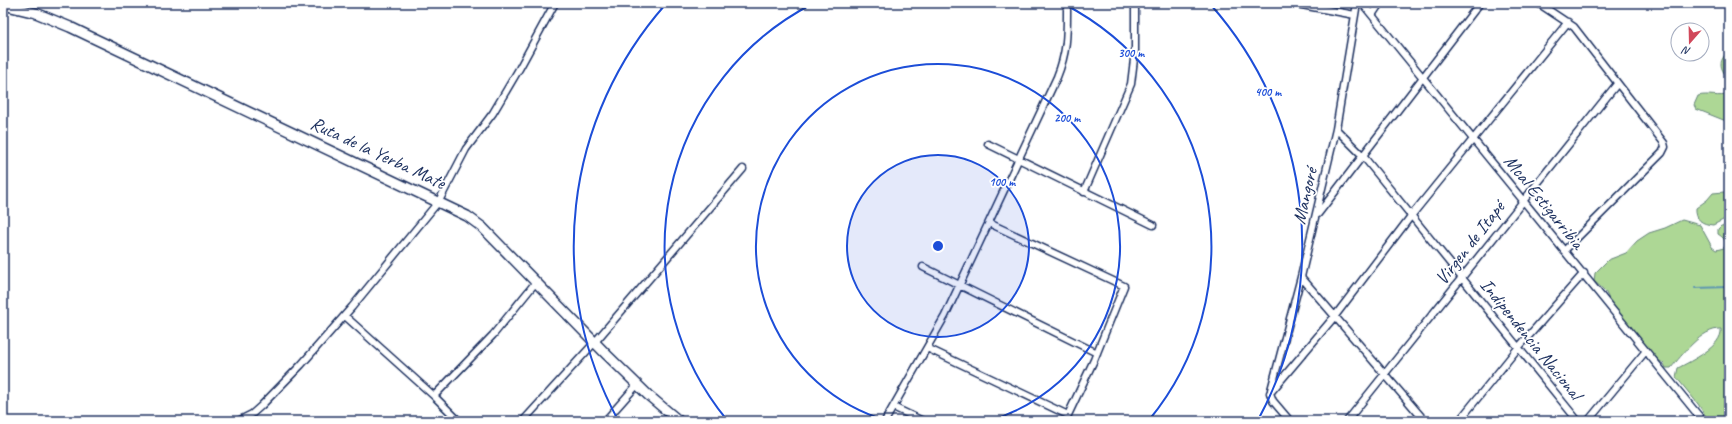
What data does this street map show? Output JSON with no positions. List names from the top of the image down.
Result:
{
  "streets": {
    "main road": ["Ruta de la Yerba Mate"],
    "street": [
      "Mangoré",
      "Mcal Estigarribia",
      "Virgen de Itapé",
      "Indipendencia Nacional"
    ]
  },
  "crossings": [
    ["Mangoré", "Indipendencia Nacional"],
    ["Mcal Estigarribia", "Virgen de Itapé"],
    ["Virgen de Itapé", "Indipendencia Nacional"]
  ],
  "north": "bottom",
  "rings": [
    "300 m",
    "400 m",
    "200 m",
    "100 m"
  ]
}
